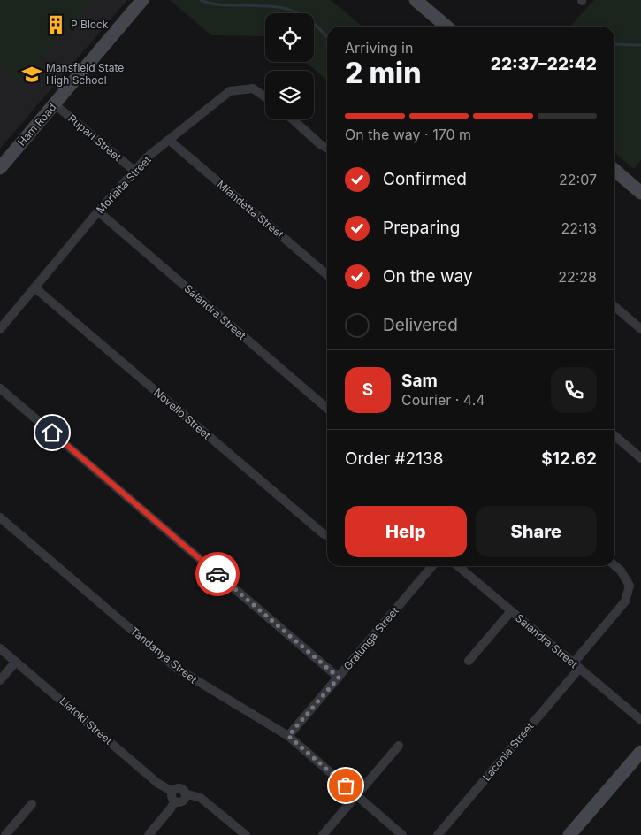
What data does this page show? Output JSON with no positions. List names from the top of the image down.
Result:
{
  "streets": {
    "street": [
      "Ham Road",
      "Rupari Street",
      "Morialta Street",
      "Miandetta Street",
      "Salandra Street",
      "Novello Street",
      "Gralunga Street",
      "Tandanya Street",
      "Liatoki Street",
      "Laconia Street"
    ]
  },
  "crossings": [
    ["Ham Road", "Rupari Street"],
    ["Rupari Street", "Morialta Street"],
    ["Morialta Street", "Miandetta Street"],
    ["Morialta Street", "Salandra Street"],
    ["Morialta Street", "Novello Street"],
    ["Salandra Street", "Laconia Street"],
    ["Gralunga Street", "Tandanya Street"]
  ],
  "places": {
    "building": ["P Block"],
    "school or university": ["Mansfield State High School"]
  },
  "page": {
    "heading": ["2 min", "Arriving in", "22:37–22:42"],
    "panel": [
      "Sam",
      "Courier · 4.4",
      "Order #2138",
      "$12.62"
    ],
    "bar": "On the way · 170 m",
    "list": [
      ["Confirmed", "22:07"],
      ["Preparing", "22:13"],
      ["On the way", "22:28"],
      "Delivered"
    ],
    "round": "S",
    "buttons": ["Help", "Share"]
  }
}
